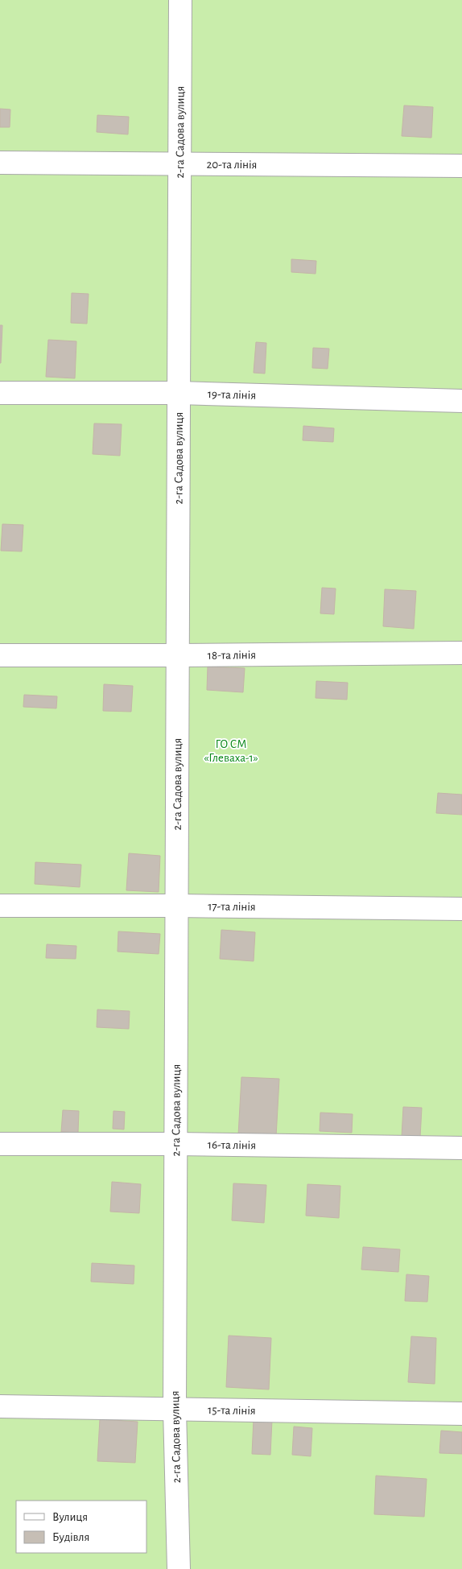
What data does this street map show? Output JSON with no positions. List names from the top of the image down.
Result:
{
  "streets": {
    "street": [
      "2-га Садова вулиця",
      "20-та лінія",
      "19-та лінія",
      "18-та лінія",
      "17-та лінія",
      "16-та лінія",
      "15-та лінія"
    ]
  },
  "crossings": [
    ["2-га Садова вулиця", "20-та лінія"],
    ["2-га Садова вулиця", "19-та лінія"],
    ["2-га Садова вулиця", "18-та лінія"],
    ["2-га Садова вулиця", "17-та лінія"],
    ["2-га Садова вулиця", "16-та лінія"],
    ["2-га Садова вулиця", "15-та лінія"]
  ],
  "parks": ["ГО СМ «Глеваха-1»"],
  "legend": ["Вулиця", "Будівля"]
}
